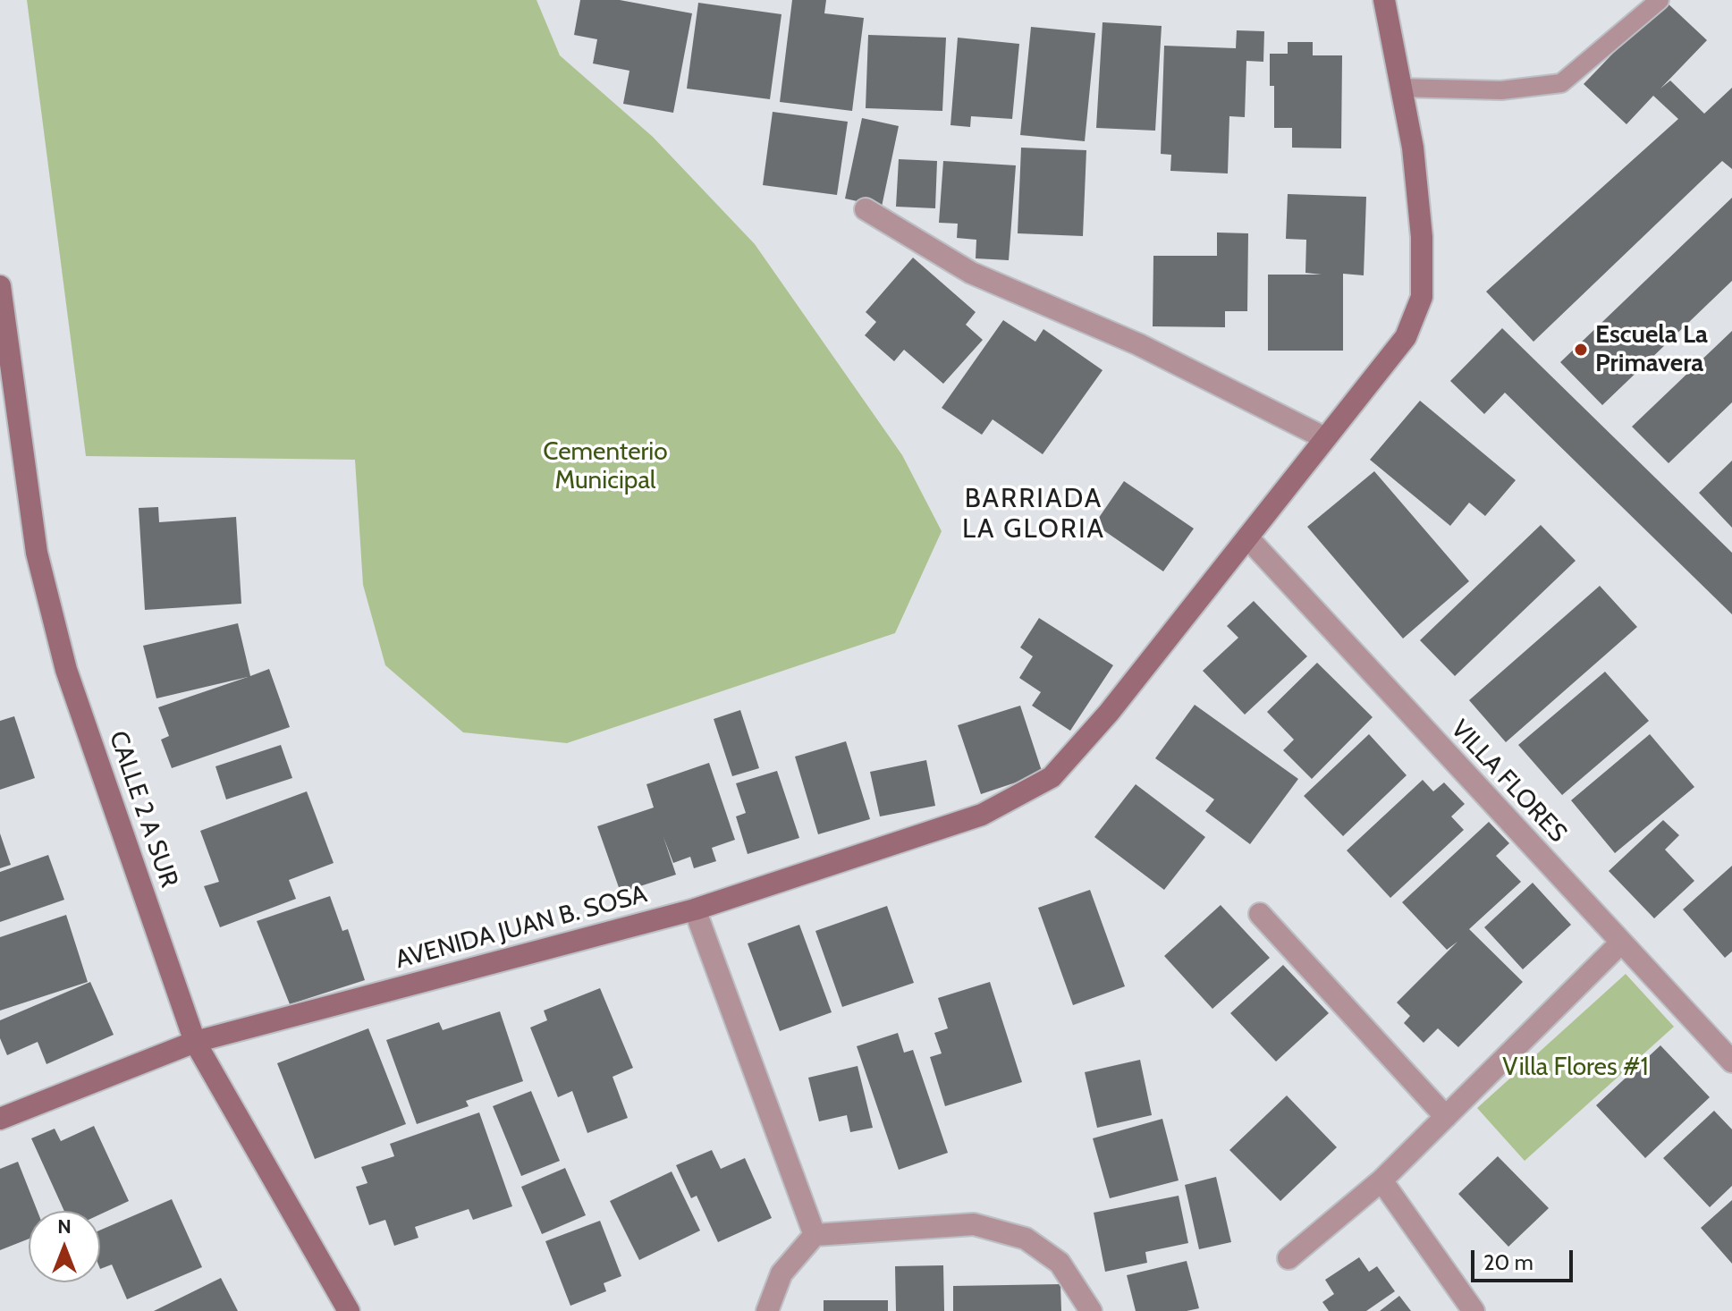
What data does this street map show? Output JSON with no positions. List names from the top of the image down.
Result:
{
  "streets": {
    "street": ["VILLA FLORES", "CALLE 2 A SUR", "AVENIDA JUAN B. SOSA"]
  },
  "crossings": [
    ["VILLA FLORES", "AVENIDA JUAN B. SOSA"],
    ["CALLE 2 A SUR", "AVENIDA JUAN B. SOSA"]
  ],
  "districts": ["BARRIADA LA GLORIA"],
  "parks": ["Cementerio Municipal", "Villa Flores #1"],
  "places": ["Escuela La Primavera"],
  "scale_bar": "20 m",
  "north": "top"
}
